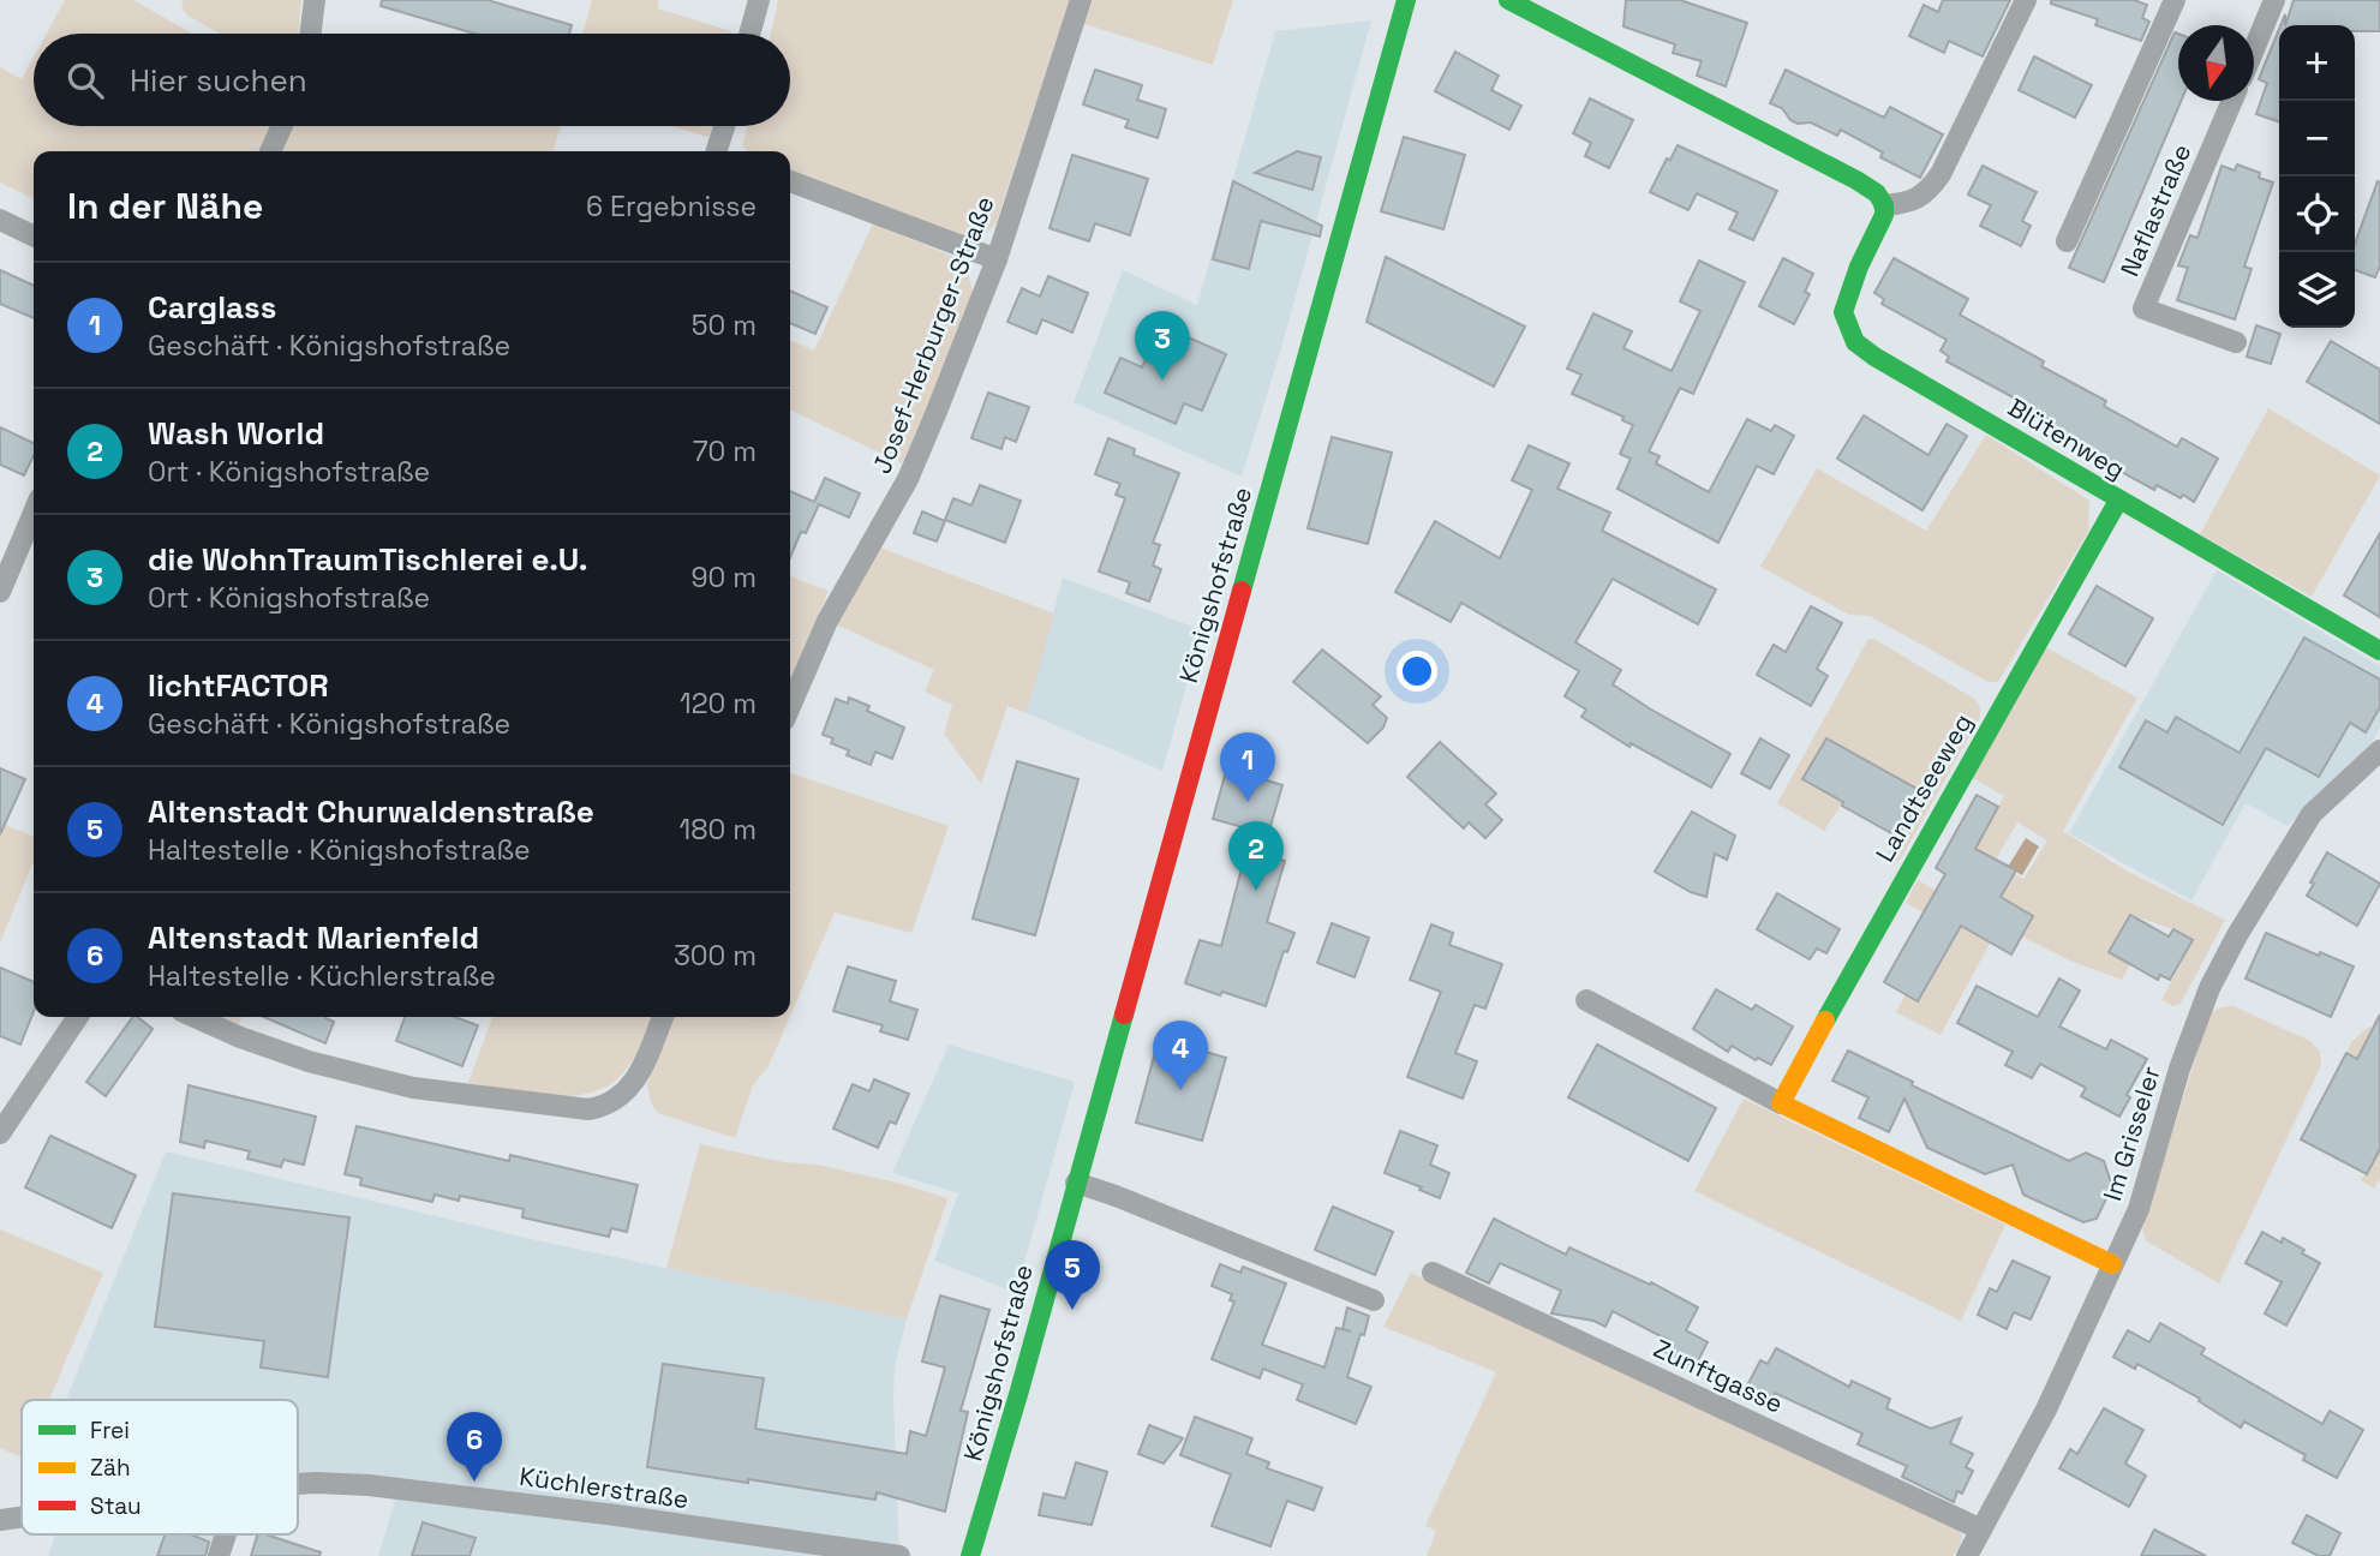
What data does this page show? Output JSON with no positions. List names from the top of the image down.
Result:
{
  "streets": {
    "street": [
      "Naflastraße",
      "Josef-Herburger-Straße",
      "Blütenweg",
      "Königshofstraße",
      "Landtseeweg",
      "Im Grisseler",
      "Zunftgasse",
      "Küchlerstraße"
    ]
  },
  "crossings": [
    ["Blütenweg", "Landtseeweg"],
    ["Im Grisseler", "Zunftgasse"]
  ],
  "legend": ["Frei", "Zäh", "Stau"],
  "north": "bottom",
  "page": {
    "map_buttons": ["+", "−"],
    "search": "Hier suchen",
    "heading": ["In der Nähe", "6 Ergebnisse"],
    "list": [
      {
        "mark": "1",
        "name": "Carglass",
        "note": "Geschäft · Königshofstraße",
        "value": "50 m"
      },
      {
        "mark": "2",
        "name": "Wash World",
        "note": "Ort · Königshofstraße",
        "value": "70 m"
      },
      {
        "mark": "3",
        "name": "die WohnTraumTischlerei e.U.",
        "note": "Ort · Königshofstraße",
        "value": "90 m"
      },
      {
        "mark": "4",
        "name": "lichtFACTOR",
        "note": "Geschäft · Königshofstraße",
        "value": "120 m"
      },
      {
        "mark": "5",
        "name": "Altenstadt Churwaldenstraße",
        "note": "Haltestelle · Königshofstraße",
        "value": "180 m"
      },
      {
        "mark": "6",
        "name": "Altenstadt Marienfeld",
        "note": "Haltestelle · Küchlerstraße",
        "value": "300 m"
      }
    ],
    "pins": [
      "3",
      "1",
      "2",
      "4",
      "5",
      "6"
    ]
  }
}
